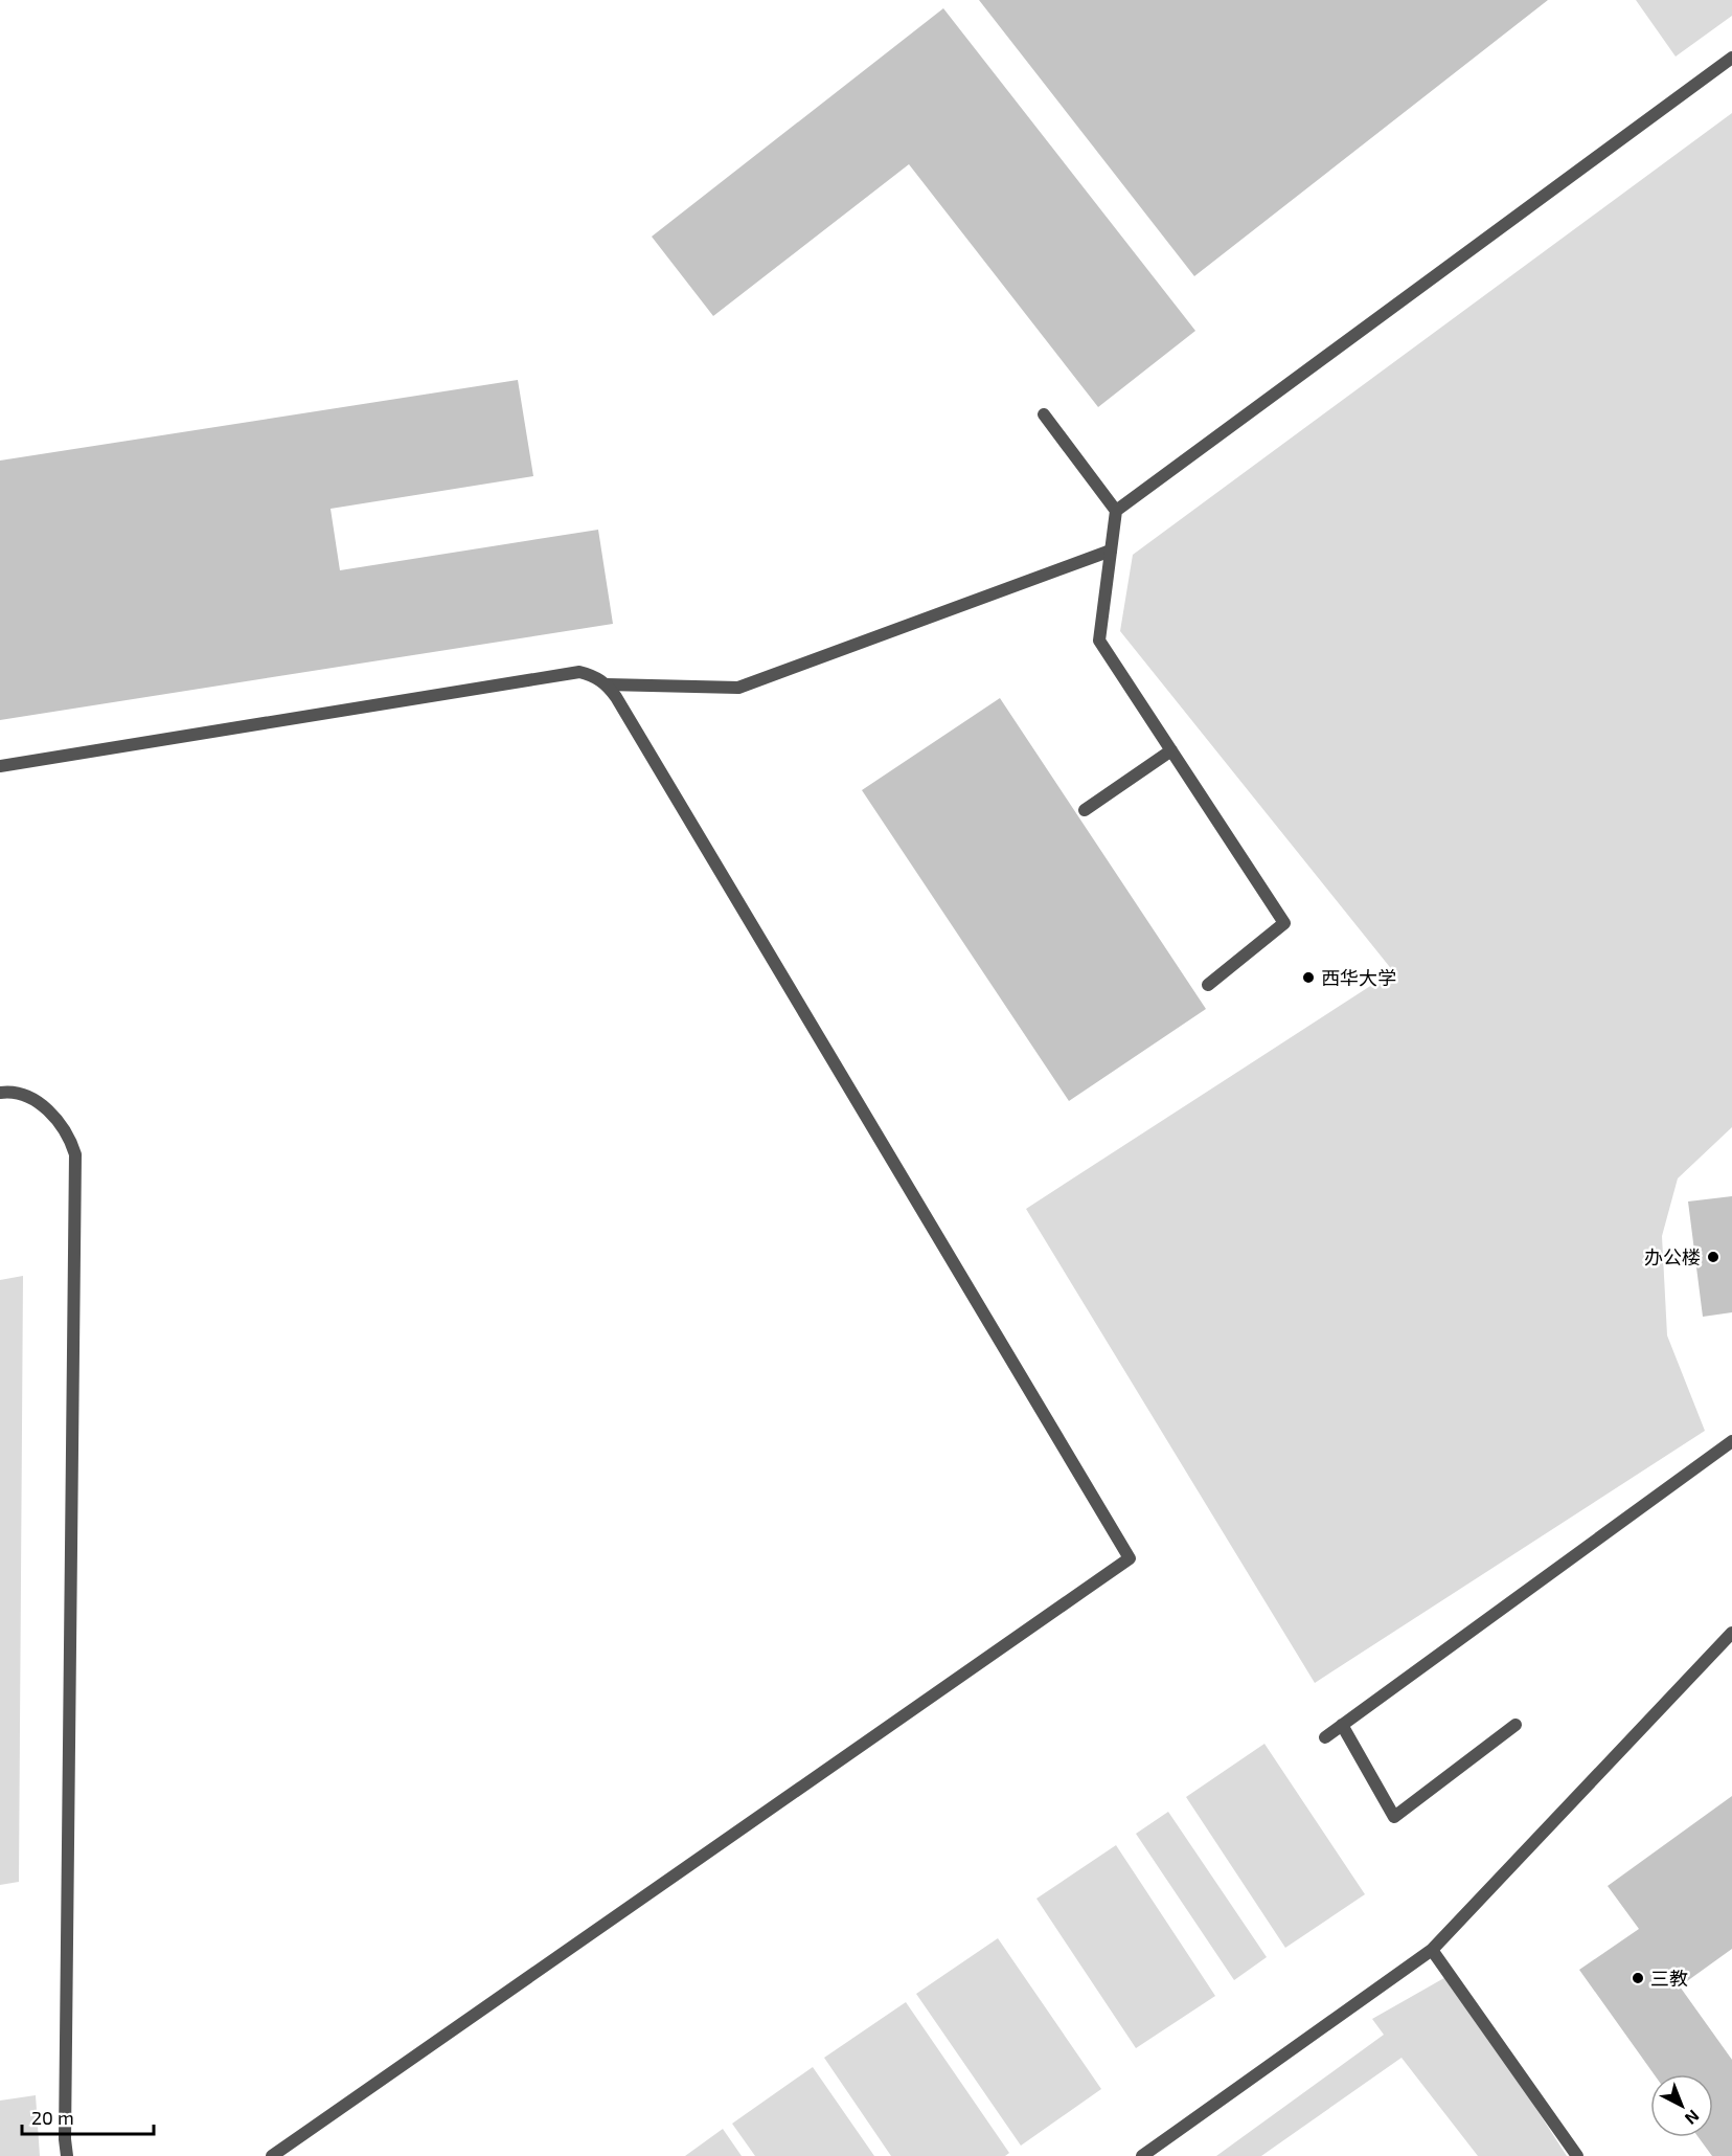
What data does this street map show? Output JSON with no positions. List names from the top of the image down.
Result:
{
  "places": ["西华大学", "办公楼", "三教"],
  "scale_bar": "20 m",
  "north": "bottom right"
}
